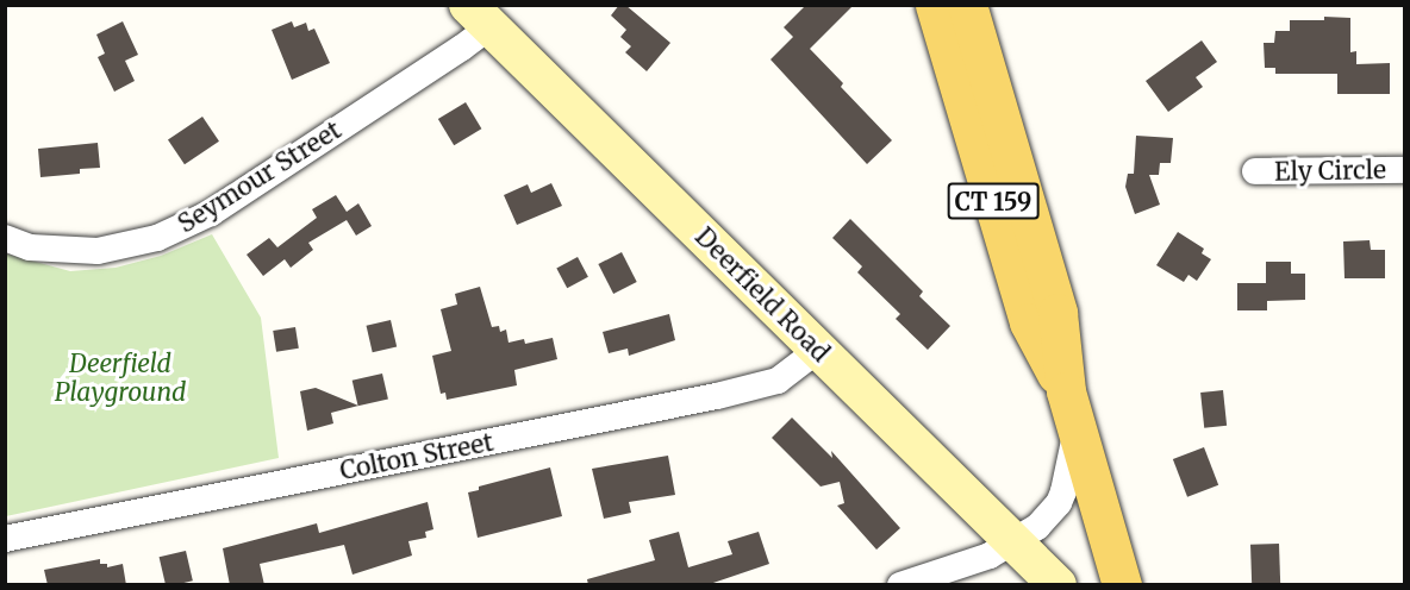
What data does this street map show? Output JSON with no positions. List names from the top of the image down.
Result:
{
  "streets": {
    "main road": ["CT 159"],
    "street": [
      "Ely Circle",
      "Seymour Street",
      "Deerfield Road",
      "Colton Street"
    ]
  },
  "crossings": [
    ["Seymour Street", "Deerfield Road"],
    ["Deerfield Road", "Colton Street"]
  ],
  "parks": ["Deerfield Playground"]
}
